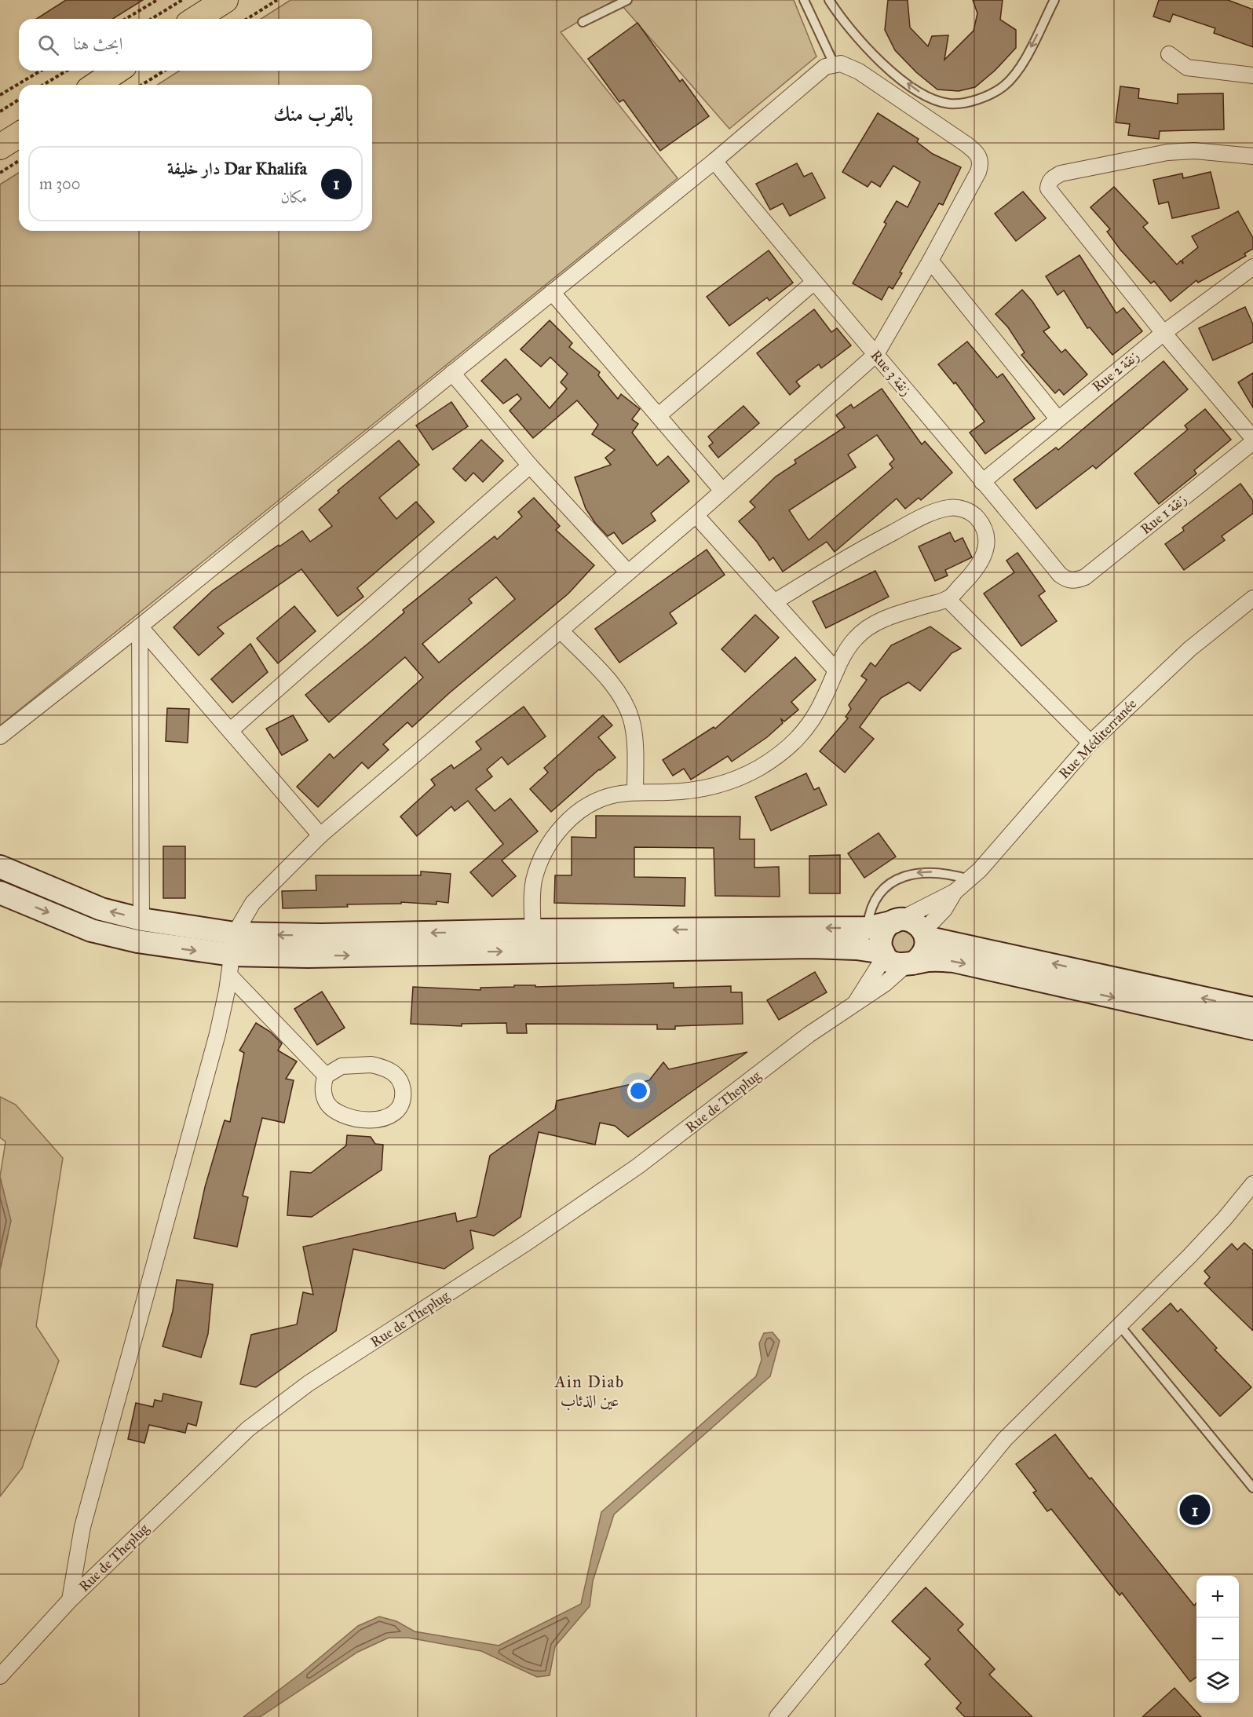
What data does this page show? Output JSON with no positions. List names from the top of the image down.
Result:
{
  "streets": {
    "street": [
      "Rue 2 زنقة",
      "Rue 3 زنقة",
      "Rue 1 زنقة",
      "Rue Méditerranée",
      "Rue de Theplug"
    ]
  },
  "crossings": [
    ["Rue 2 زنقة", "Rue 3 زنقة"],
    ["Rue 3 زنقة", "Rue 1 زنقة"]
  ],
  "districts": ["Ain Diab عين الذئاب"],
  "page": {
    "search": "ابحث هنا",
    "heading": "بالقرب منك",
    "list": [
      {
        "mark": "1",
        "name": "Dar Khalifa دار خليفة",
        "note": "مكان",
        "value": "300 m"
      }
    ],
    "pins": "1",
    "map_buttons": ["+", "−"]
  }
}
